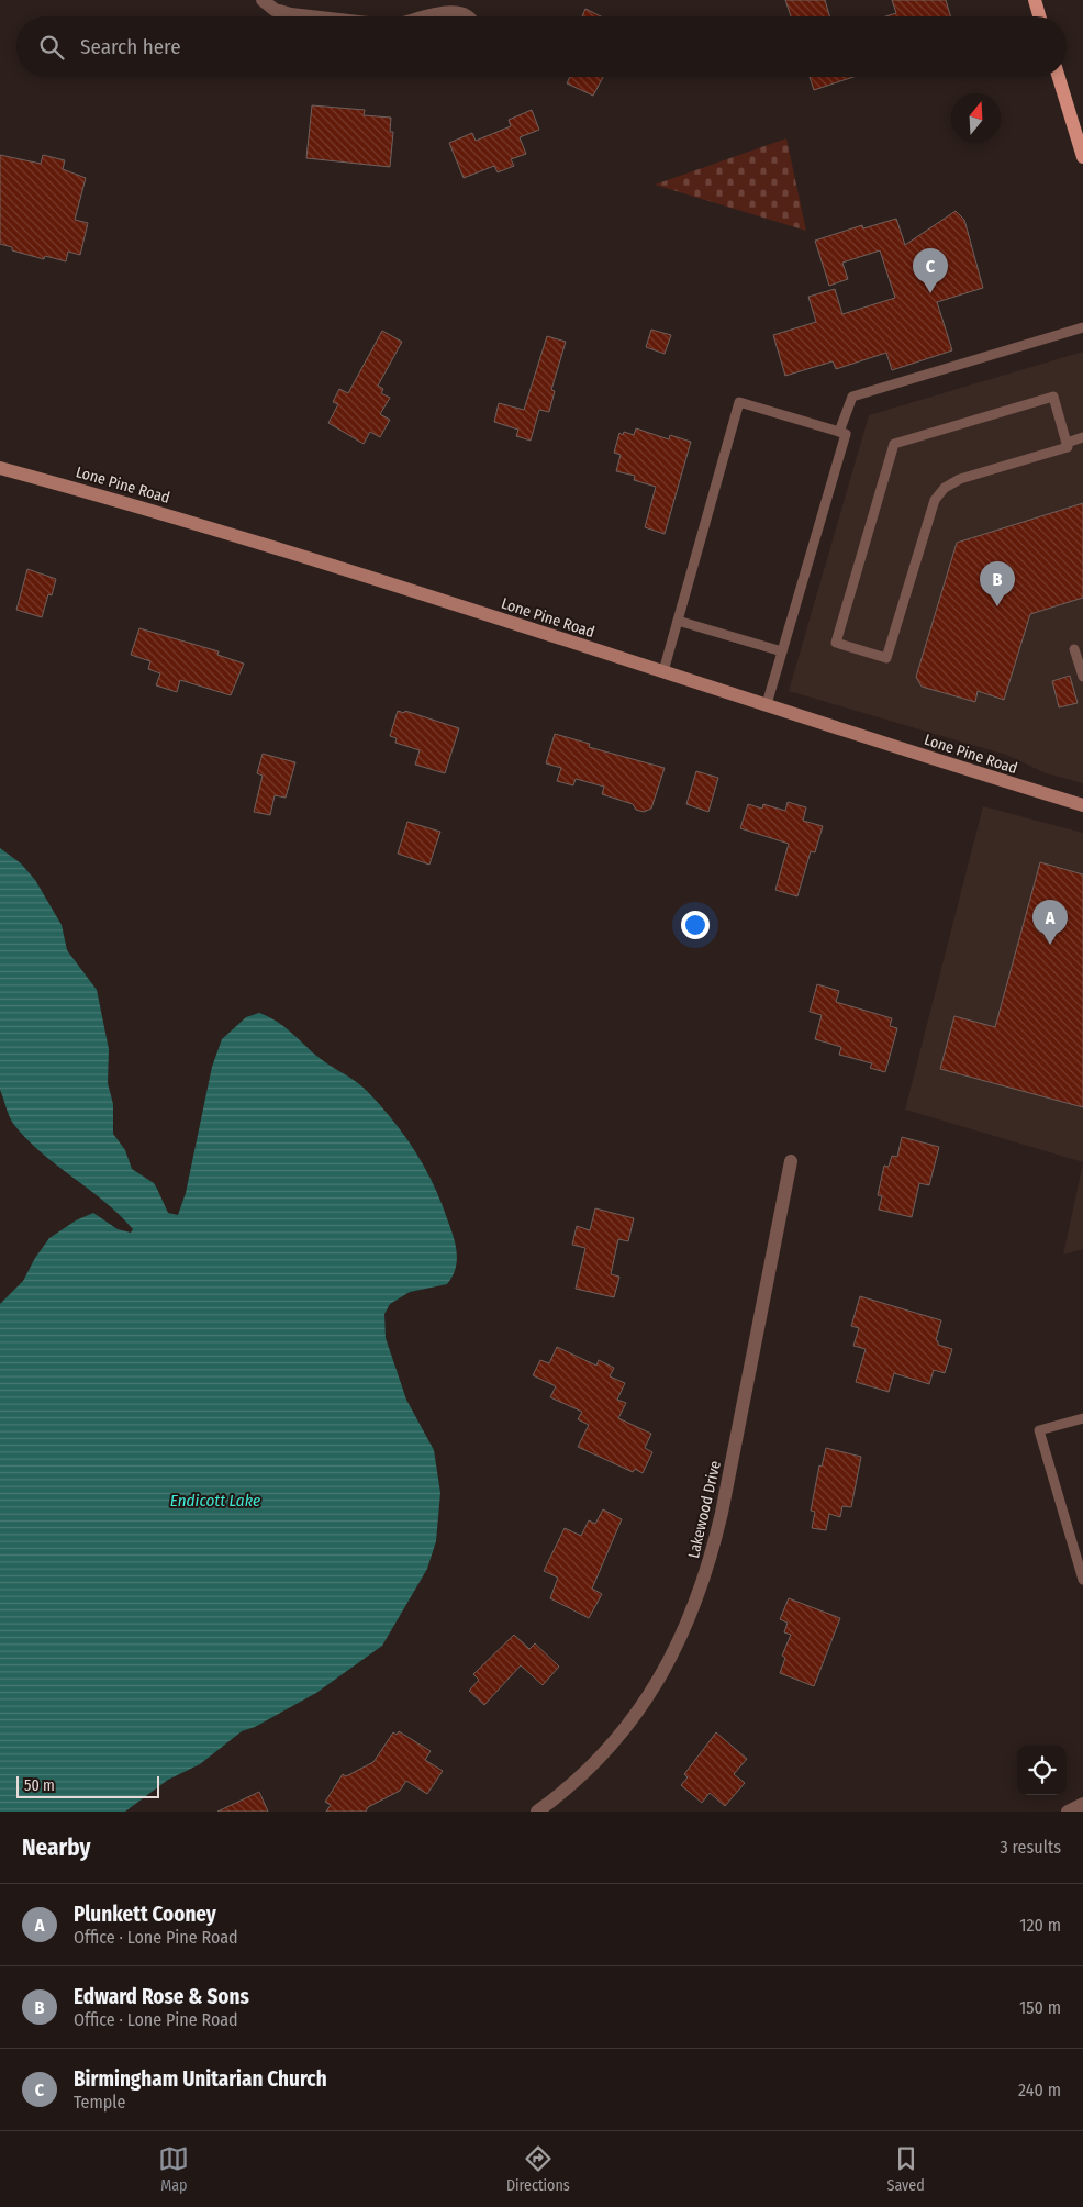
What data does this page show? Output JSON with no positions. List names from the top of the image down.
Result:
{
  "streets": {
    "street": ["Lone Pine Road", "Lakewood Drive"]
  },
  "water": ["Endicott Lake"],
  "scale_bar": "50 m",
  "north": "top",
  "page": {
    "search": "Search here",
    "pins": ["C", "B", "A"],
    "scale": "50 m",
    "heading": ["Nearby", "3 results"],
    "list": [
      {
        "mark": "A",
        "name": "Plunkett Cooney",
        "note": "Office · Lone Pine Road",
        "value": "120 m"
      },
      {
        "mark": "B",
        "name": "Edward Rose & Sons",
        "note": "Office · Lone Pine Road",
        "value": "150 m"
      },
      {
        "mark": "C",
        "name": "Birmingham Unitarian Church",
        "note": "Temple",
        "value": "240 m"
      }
    ],
    "nav": ["Map", "Directions", "Saved"]
  }
}
